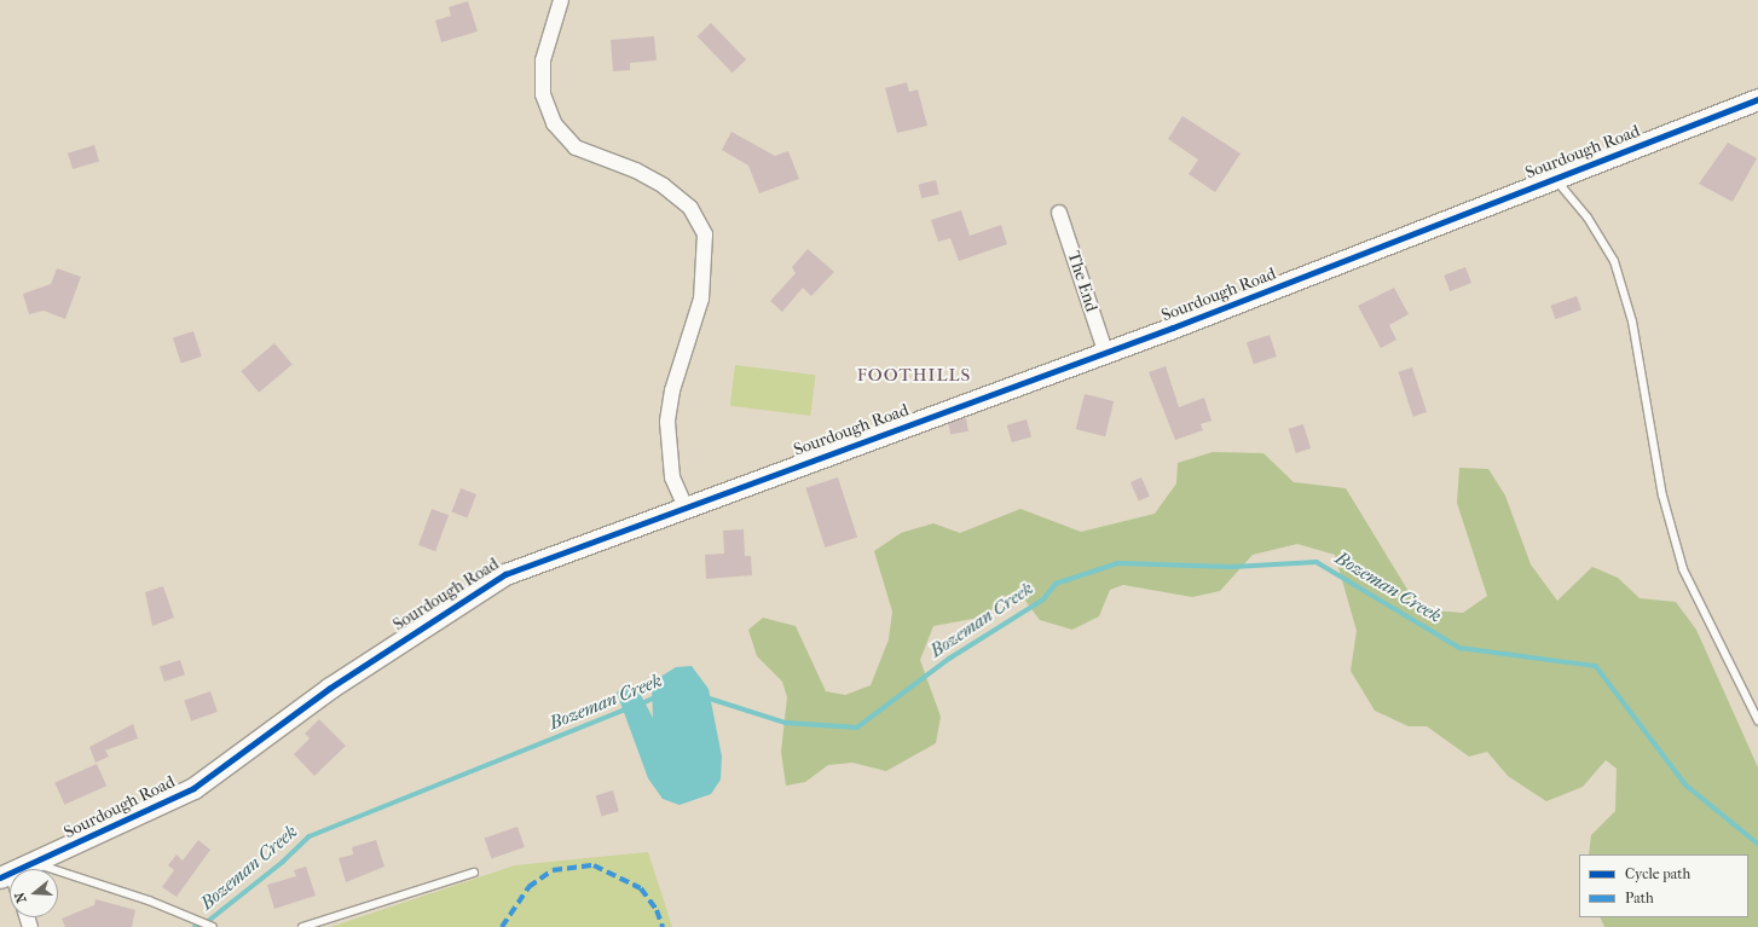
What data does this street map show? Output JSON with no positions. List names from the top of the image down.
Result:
{
  "streets": {
    "street": ["Sourdough Road", "The End"]
  },
  "crossings": [
    ["Sourdough Road", "The End"]
  ],
  "districts": ["FOOTHILLS"],
  "water": ["Bozeman Creek"],
  "legend": ["Cycle path", "Path"],
  "north": "left"
}
